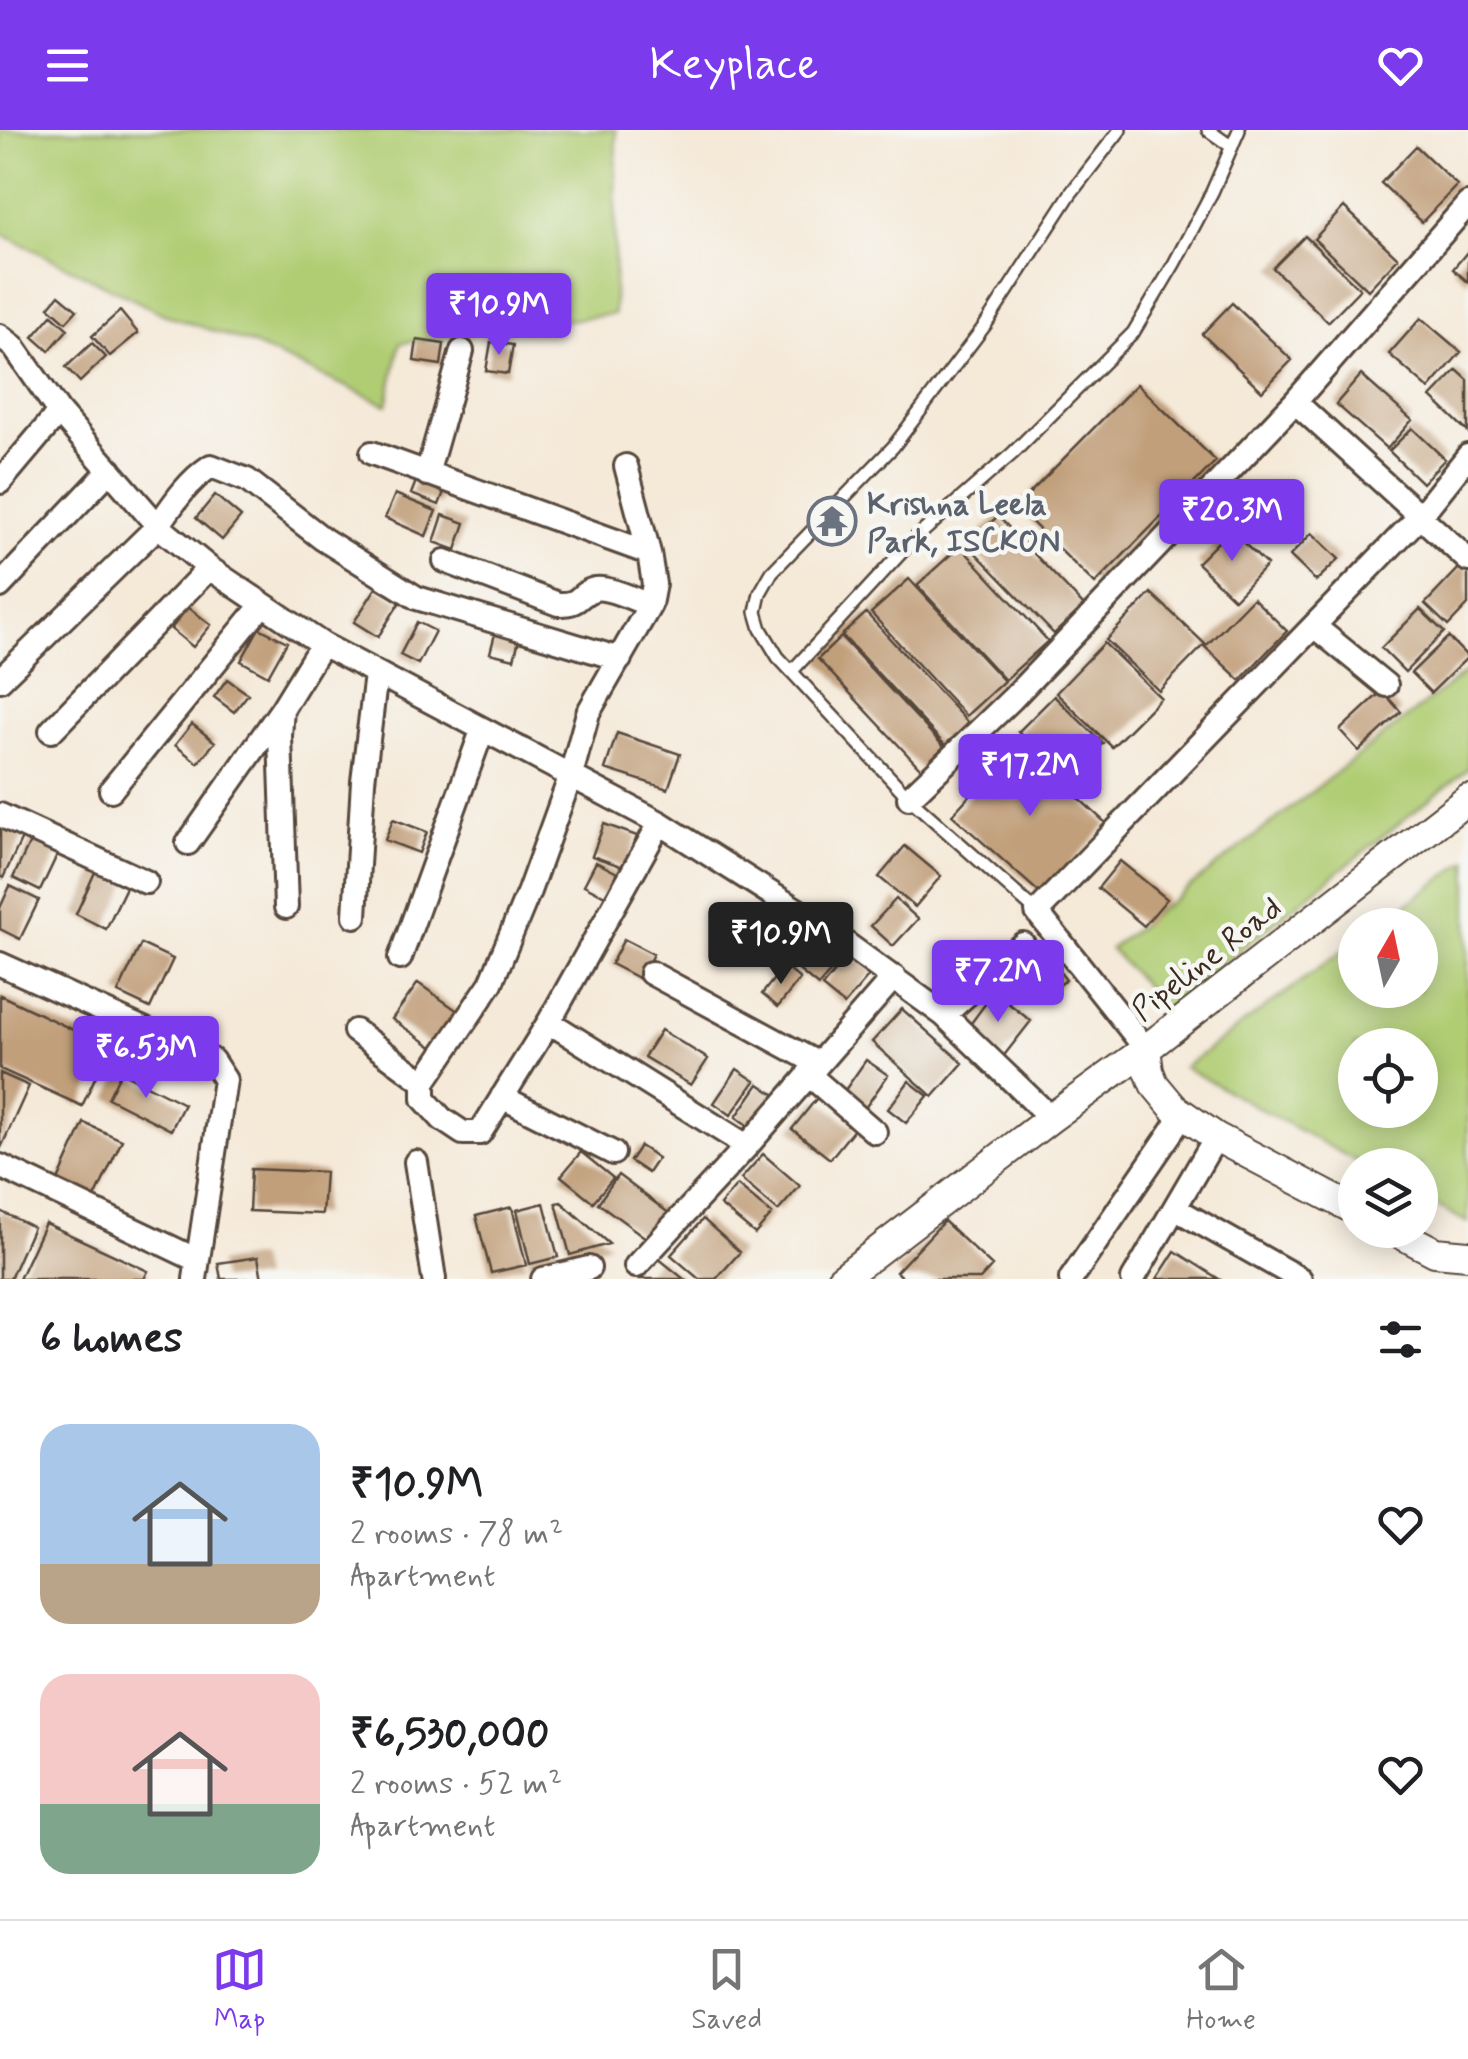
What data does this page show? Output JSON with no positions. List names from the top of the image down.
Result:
{
  "streets": {
    "street": ["Pipeline Road"]
  },
  "places": {
    "temple": ["Krishna Leela Park, ISCKON"]
  },
  "north": "top",
  "page": {
    "header": "Keyplace",
    "price": [
      "₹10.9M",
      "₹20.3M",
      "₹17.2M",
      "₹10.9M",
      "₹7.2M",
      "₹6.53M"
    ],
    "heading": "6 homes",
    "list": [
      {
        "name": "₹10.9M",
        "note": "2 rooms · 78 m² · Apartment"
      },
      {
        "name": "₹6,530,000",
        "note": "2 rooms · 52 m² · Apartment"
      }
    ],
    "tabs": ["Map", "Saved", "Home"]
  }
}
